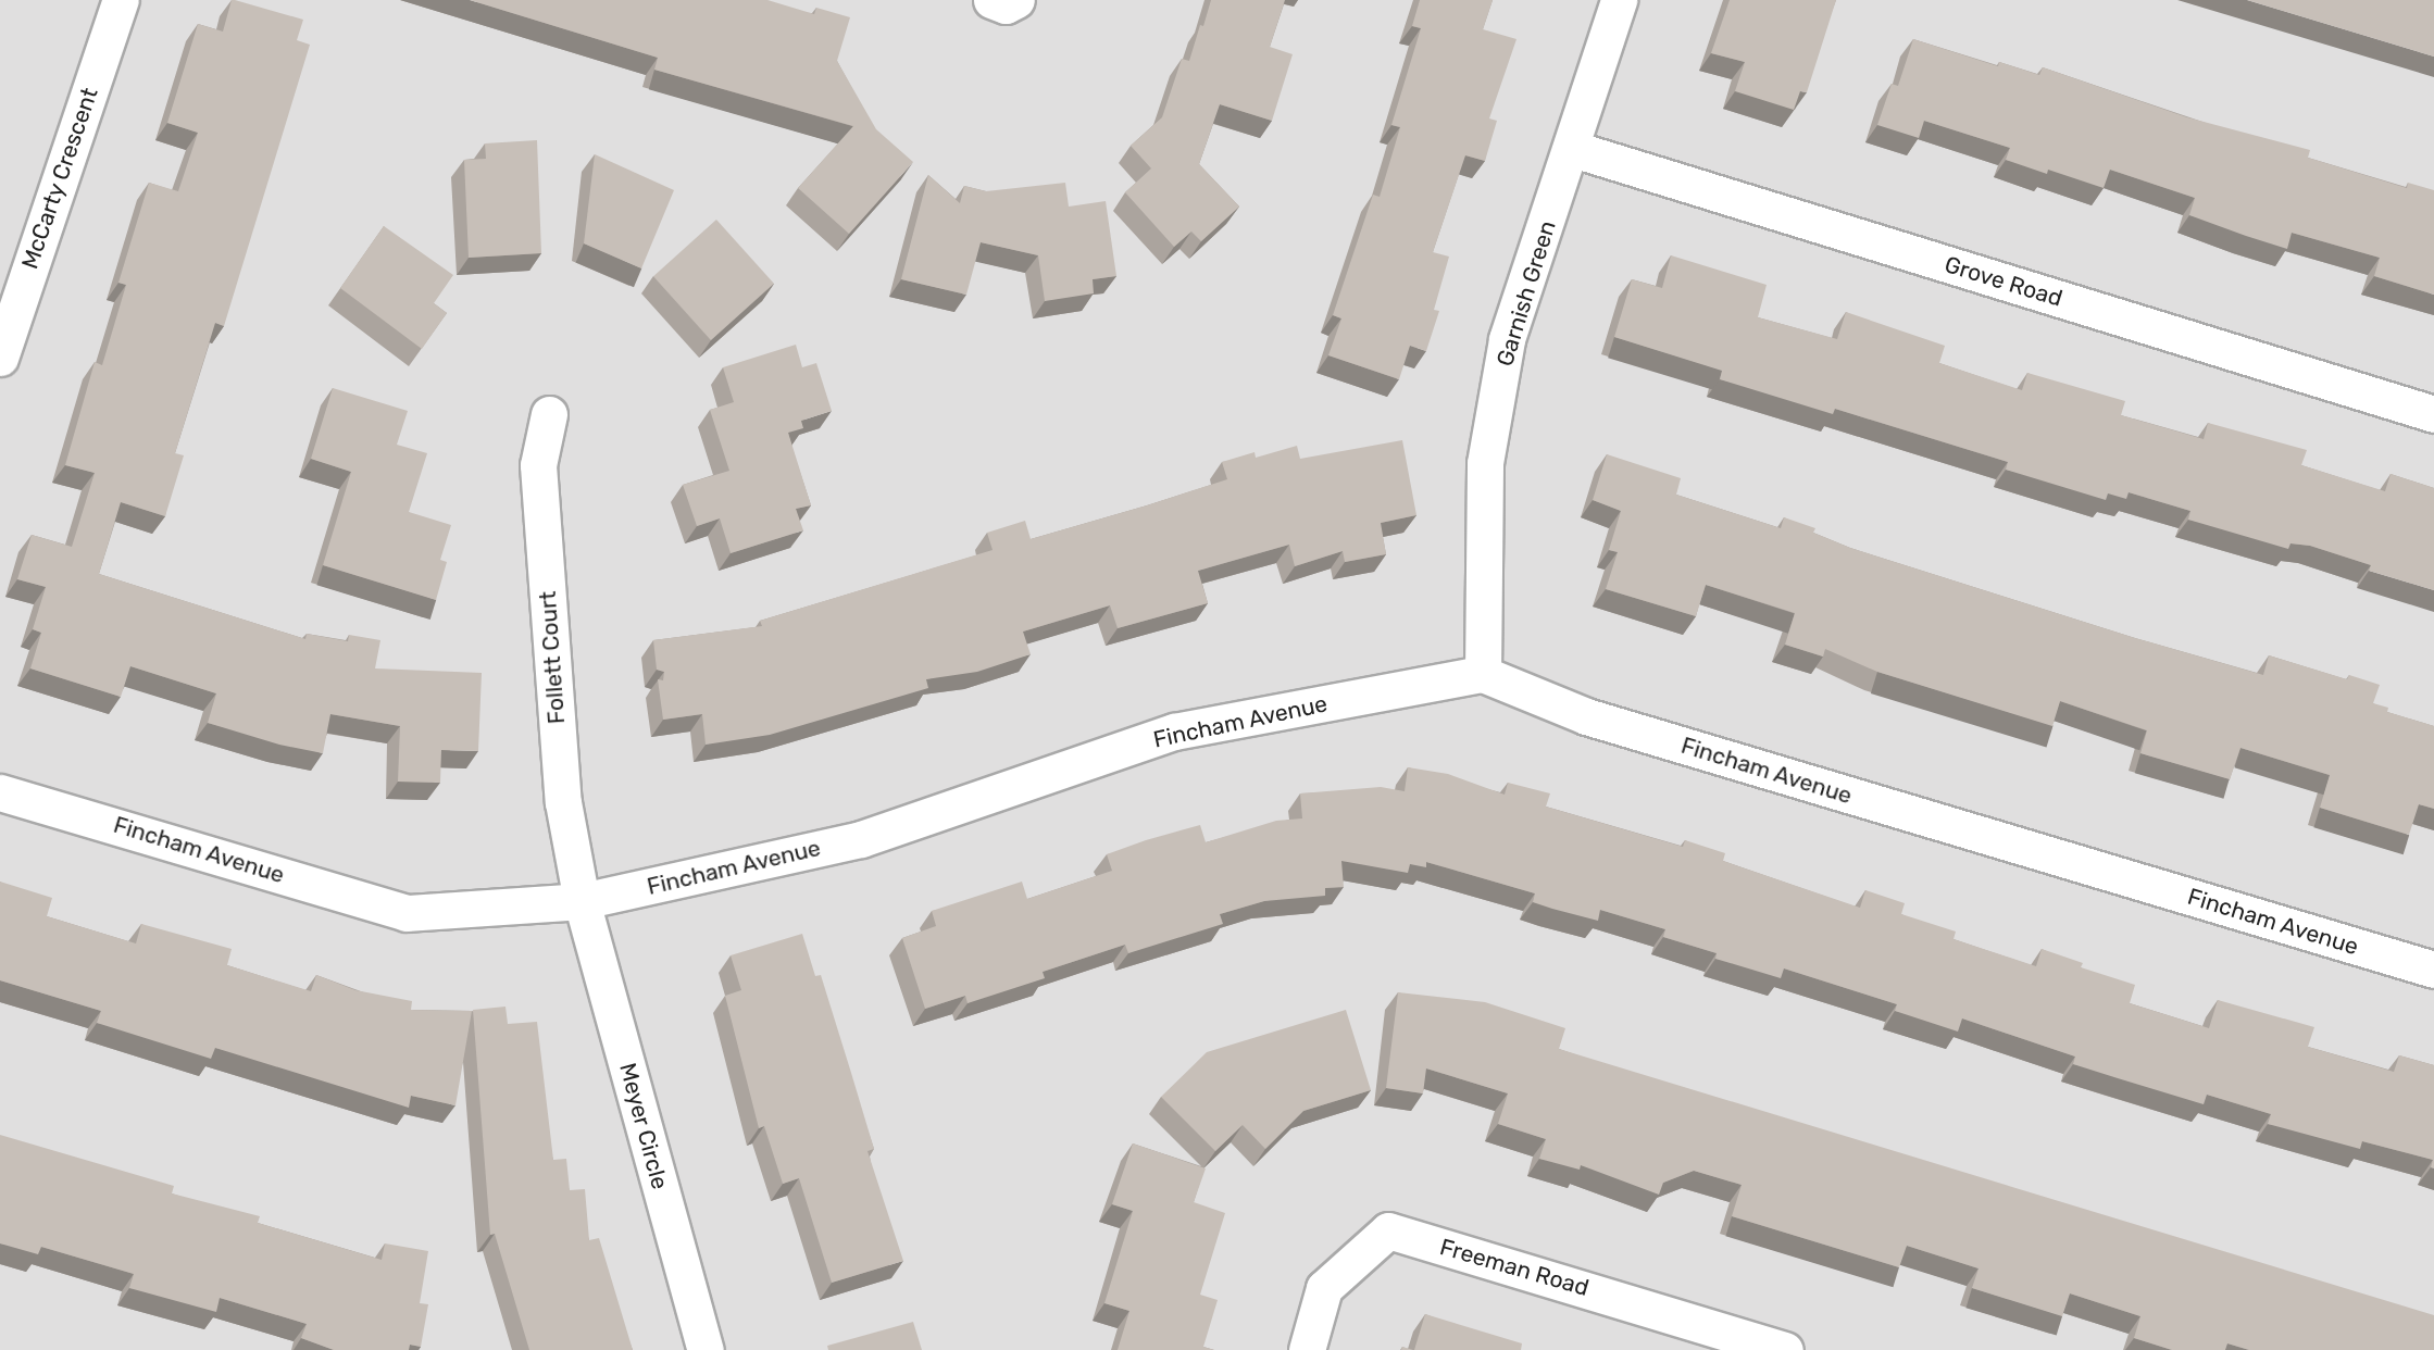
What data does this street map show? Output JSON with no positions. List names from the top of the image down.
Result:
{
  "streets": {
    "street": [
      "McCarty Crescent",
      "Grove Road",
      "Garnish Green",
      "Follett Court",
      "Fincham Avenue",
      "Meyer Circle",
      "Freeman Road"
    ]
  },
  "crossings": [
    ["Grove Road", "Garnish Green"],
    ["Garnish Green", "Fincham Avenue"],
    ["Follett Court", "Fincham Avenue"],
    ["Follett Court", "Meyer Circle"],
    ["Fincham Avenue", "Meyer Circle"]
  ]
}
